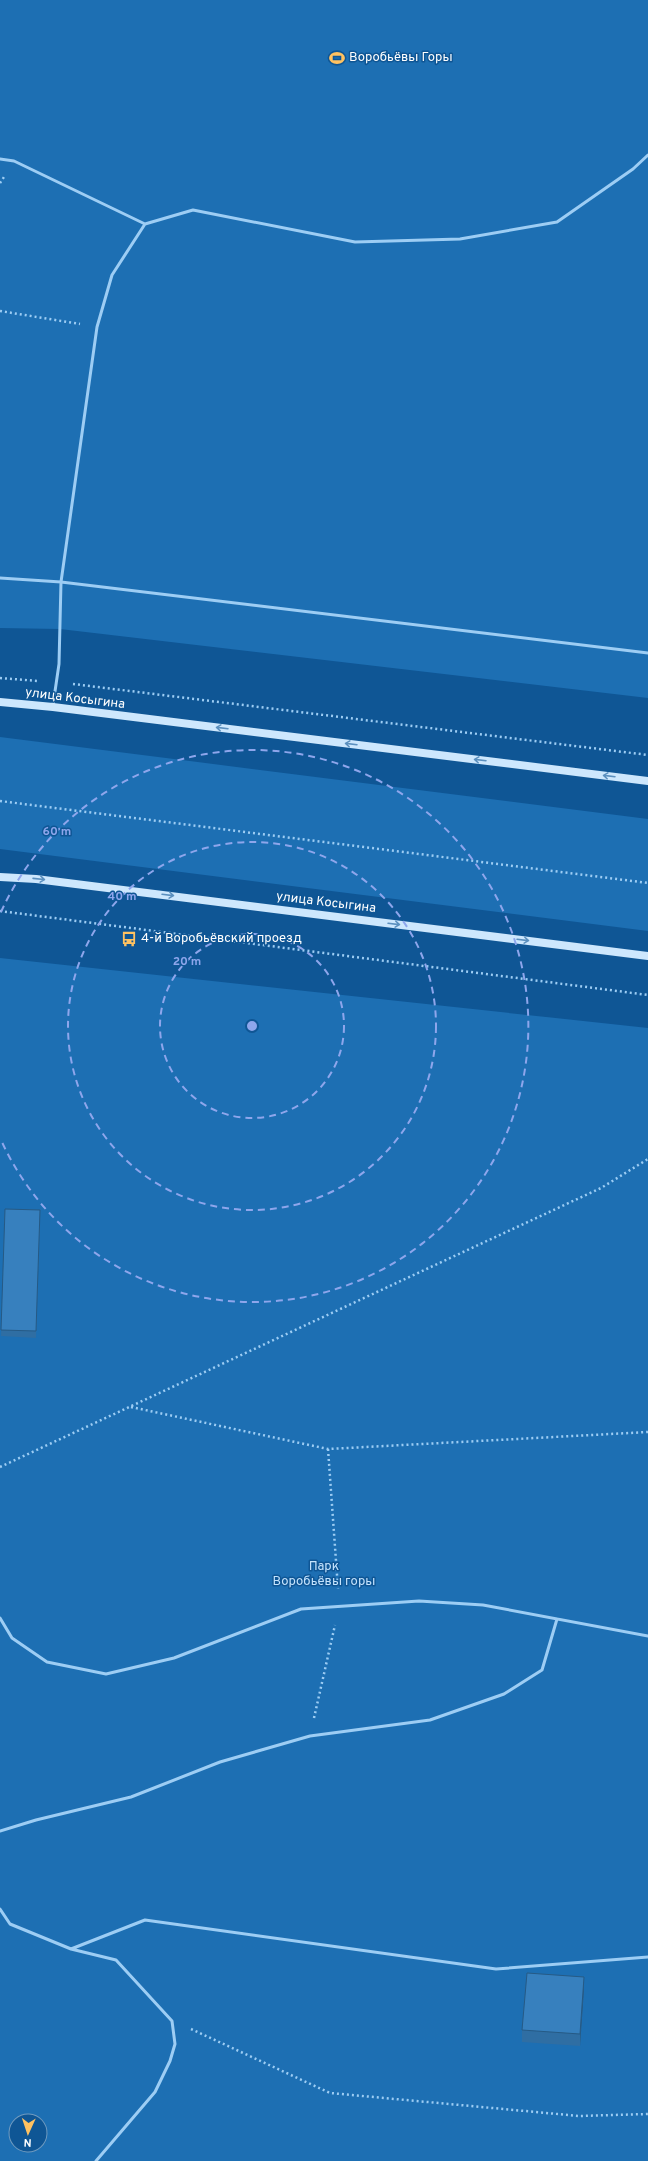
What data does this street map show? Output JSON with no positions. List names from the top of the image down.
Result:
{
  "streets": {
    "main road": ["улица Косыгина"]
  },
  "parks": ["Парк Воробьёвы горы"],
  "places": {
    "sports": ["Воробьёвы Горы"],
    "bus stop": ["4-й Воробьёвский проезд"]
  },
  "north": "bottom",
  "rings": ["60 m", "40 m", "20 m"]
}
